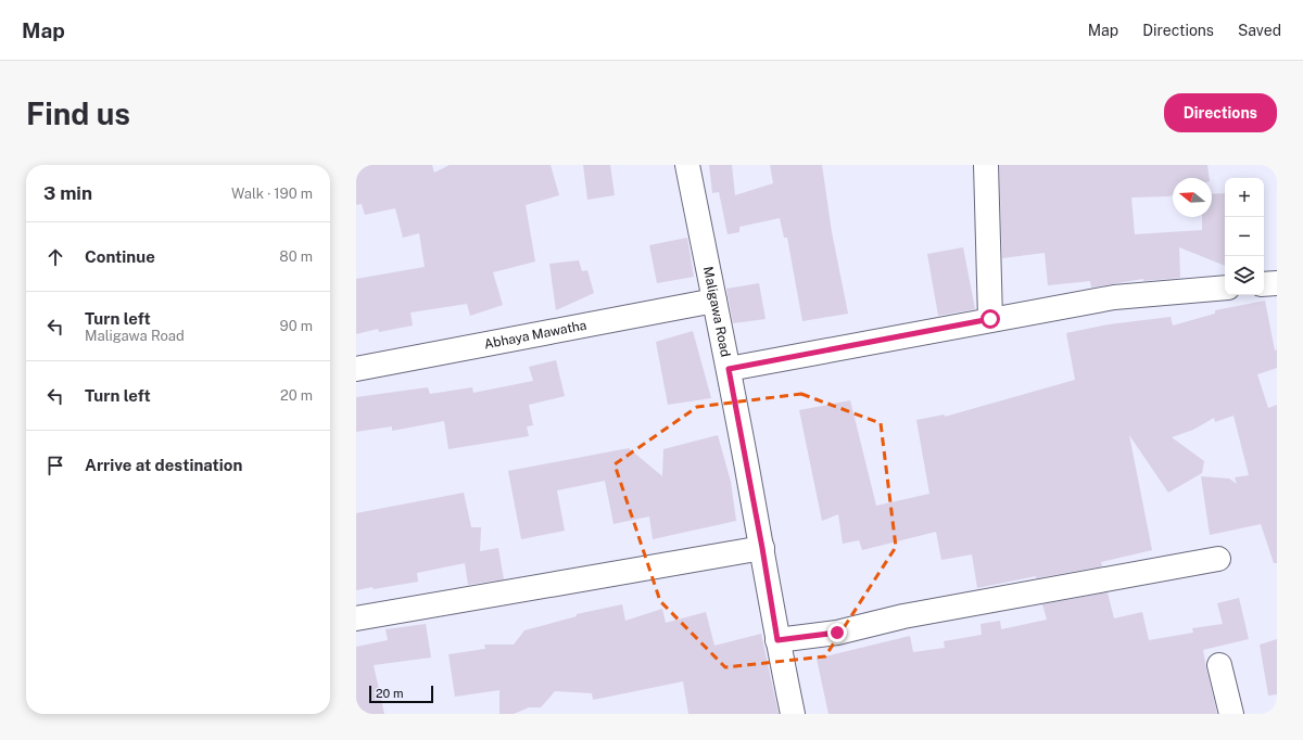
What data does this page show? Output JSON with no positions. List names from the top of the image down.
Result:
{
  "streets": {
    "street": ["Maligawa Road", "Abhaya Mawatha"]
  },
  "crossings": [
    ["Maligawa Road", "Abhaya Mawatha"]
  ],
  "scale_bar": "20 m",
  "north": "left",
  "page": {
    "header": "Map",
    "nav": ["Map", "Directions", "Saved"],
    "buttons": "Directions",
    "title": "Find us",
    "heading": ["3 min", "Walk · 190 m"],
    "map_buttons": ["+", "−"],
    "list": [
      ["Continue", "80 m"],
      ["Turn left", "Maligawa Road", "90 m"],
      ["Turn left", "20 m"],
      "Arrive at destination"
    ],
    "scale": "20 m"
  }
}
